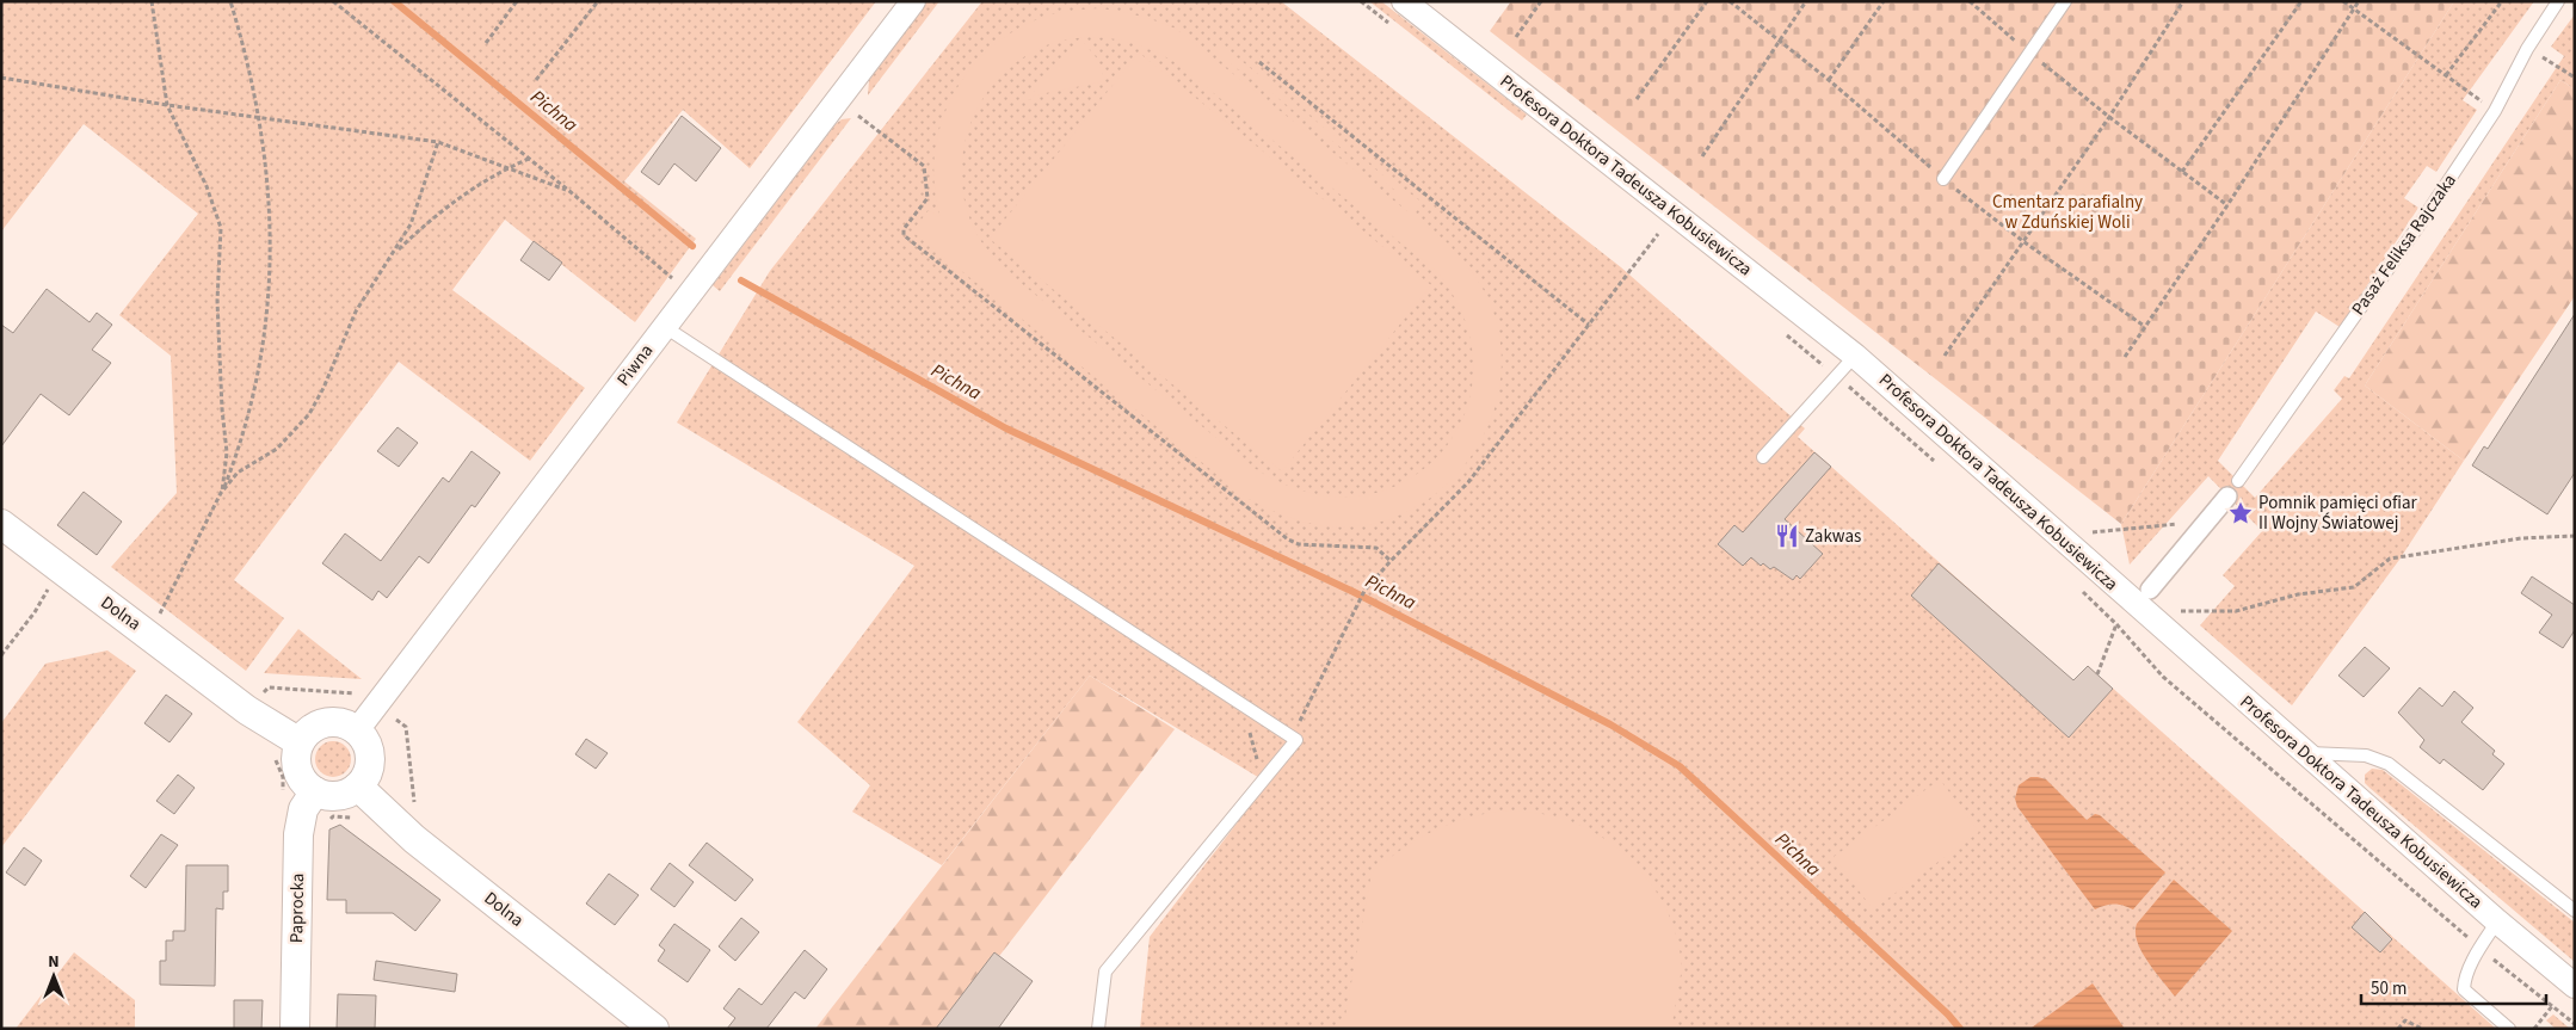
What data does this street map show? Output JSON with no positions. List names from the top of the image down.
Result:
{
  "streets": {
    "street": [
      "Profesora Doktora Tadeusza Kobusiewicza",
      "Pasaż Feliksa Rajczaka",
      "Piwna",
      "Dolna",
      "Paprocka"
    ]
  },
  "crossings": [
    ["Profesora Doktora Tadeusza Kobusiewicza", "Pasaż Feliksa Rajczaka"],
    ["Piwna", "Dolna"],
    ["Piwna", "Paprocka"],
    ["Dolna", "Paprocka"]
  ],
  "water": ["Pichna"],
  "parks": ["Cmentarz parafialny w Zduńskiej Woli"],
  "places": {
    "place": ["Pomnik pamięci ofiar II Wojny Światowej"],
    "restaurant": ["Zakwas"]
  },
  "scale_bar": "50 m",
  "north": "top"
}
